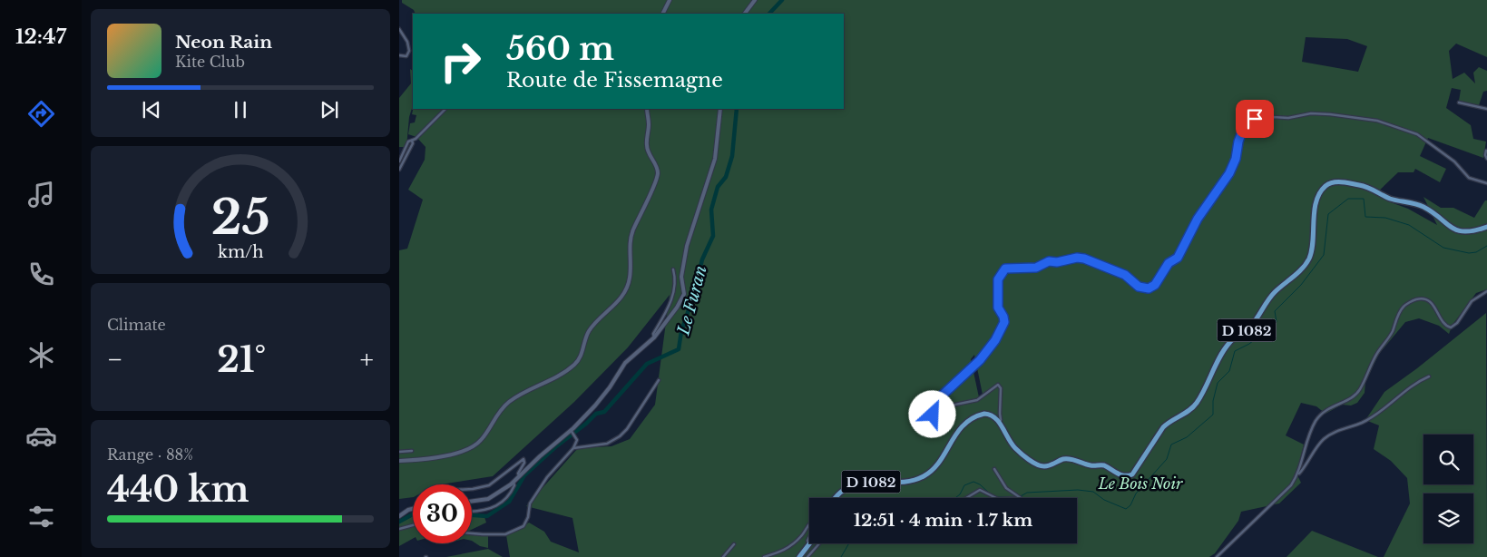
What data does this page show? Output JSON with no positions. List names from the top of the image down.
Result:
{
  "streets": {
    "main road": ["D 1082"]
  },
  "water": ["Le Furan"],
  "parks": ["Le Bois Noir"],
  "page": {
    "tabs": "12:47",
    "turn": ["560 m", "Route de Fissemagne"],
    "song": ["Neon Rain", "Kite Club"],
    "tile": [
      "Climate",
      ["Range · 88%", "440 km"]
    ],
    "heat": ["−", "21°", "+"],
    "limit": "30",
    "trip": "12:51 · 4 min · 1.7 km",
    "gauge": ["25", "km/h"]
  }
}
